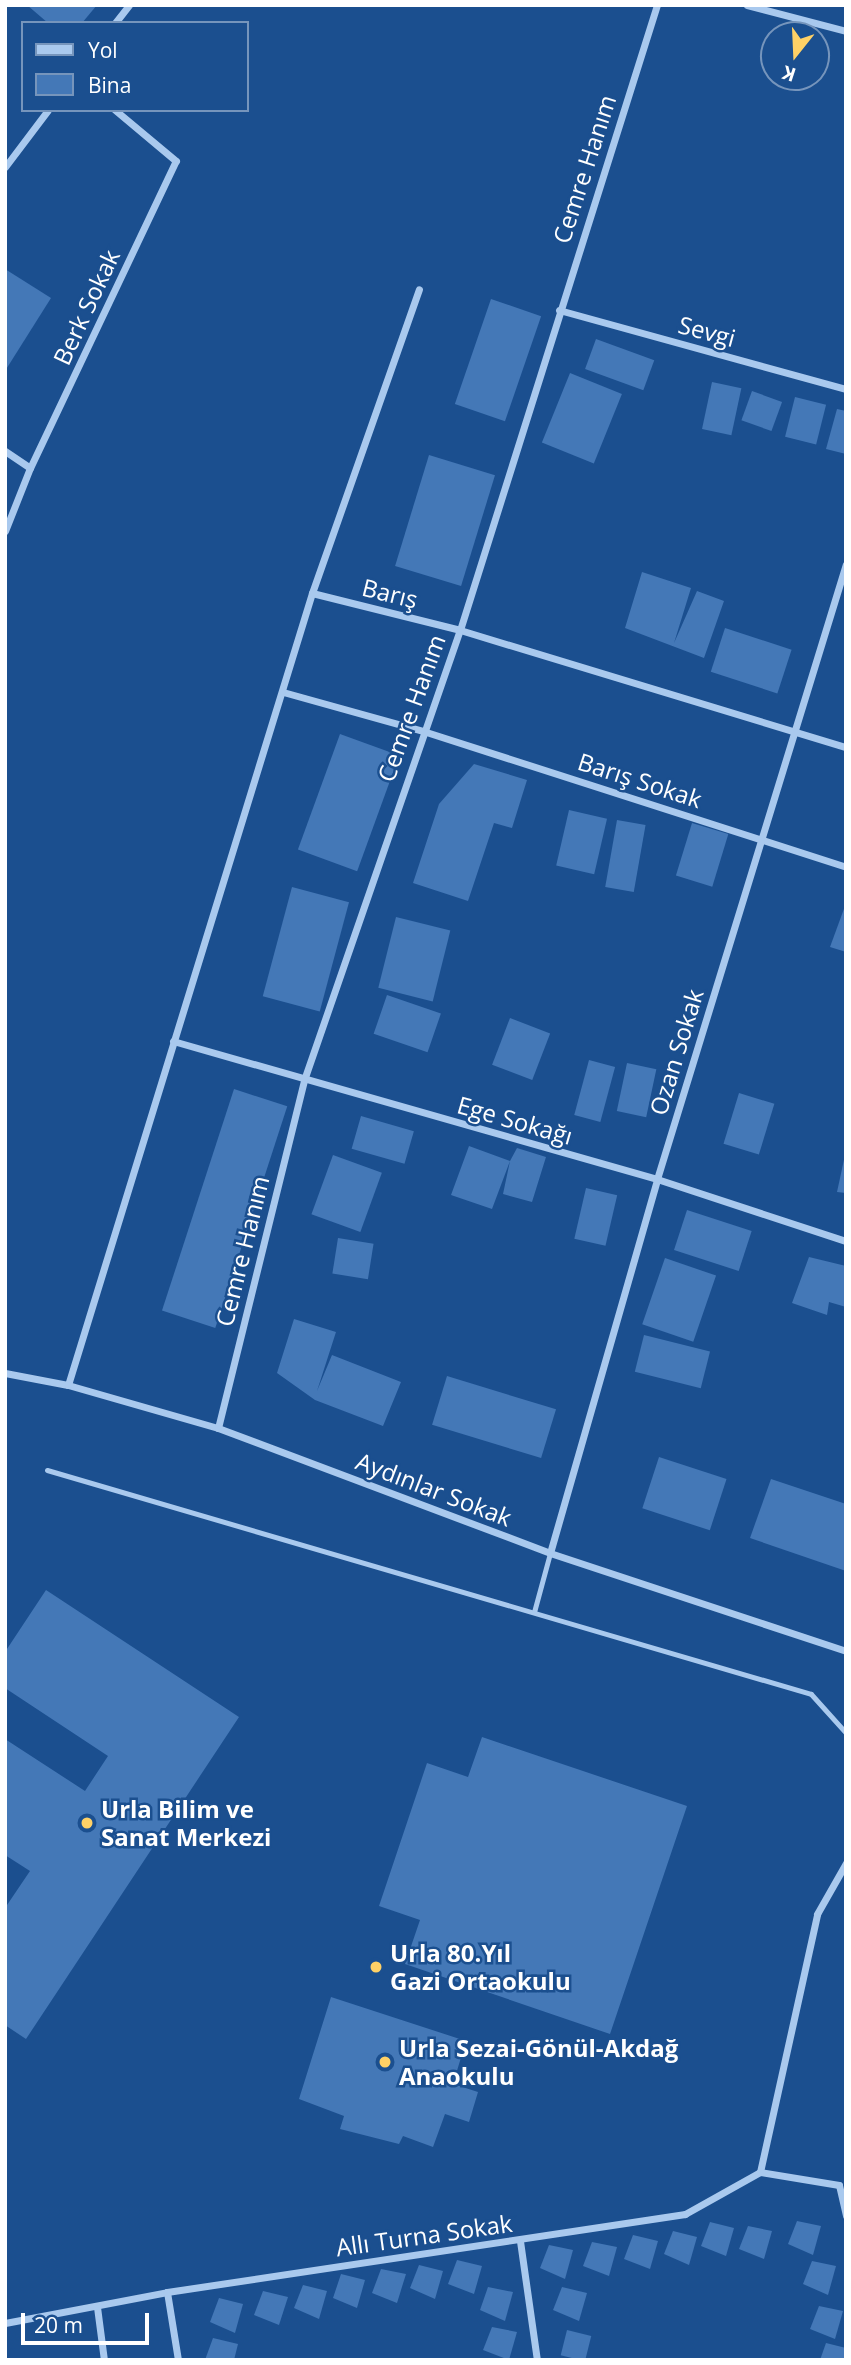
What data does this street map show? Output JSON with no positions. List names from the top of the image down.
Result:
{
  "streets": {
    "street": [
      "Cemre Hanım",
      "Berk Sokak",
      "Sevgi",
      "Barış",
      "Barış Sokak",
      "Ozan Sokak",
      "Ege Sokağı",
      "Aydınlar Sokak",
      "Allı Turna Sokak"
    ]
  },
  "crossings": [
    ["Cemre Hanım", "Sevgi"],
    ["Cemre Hanım", "Barış"],
    ["Cemre Hanım", "Barış Sokak"],
    ["Cemre Hanım", "Ege Sokağı"],
    ["Cemre Hanım", "Aydınlar Sokak"],
    ["Barış Sokak", "Ozan Sokak"],
    ["Ozan Sokak", "Ege Sokağı"],
    ["Ozan Sokak", "Aydınlar Sokak"]
  ],
  "places": ["Urla Bilim ve Sanat Merkezi", "Urla 80.Yıl Gazi Ortaokulu", "Urla Sezai-Gönül-Akdağ Anaokulu"],
  "legend": ["Yol", "Bina"],
  "scale_bar": "20 m",
  "north": "bottom"
}
